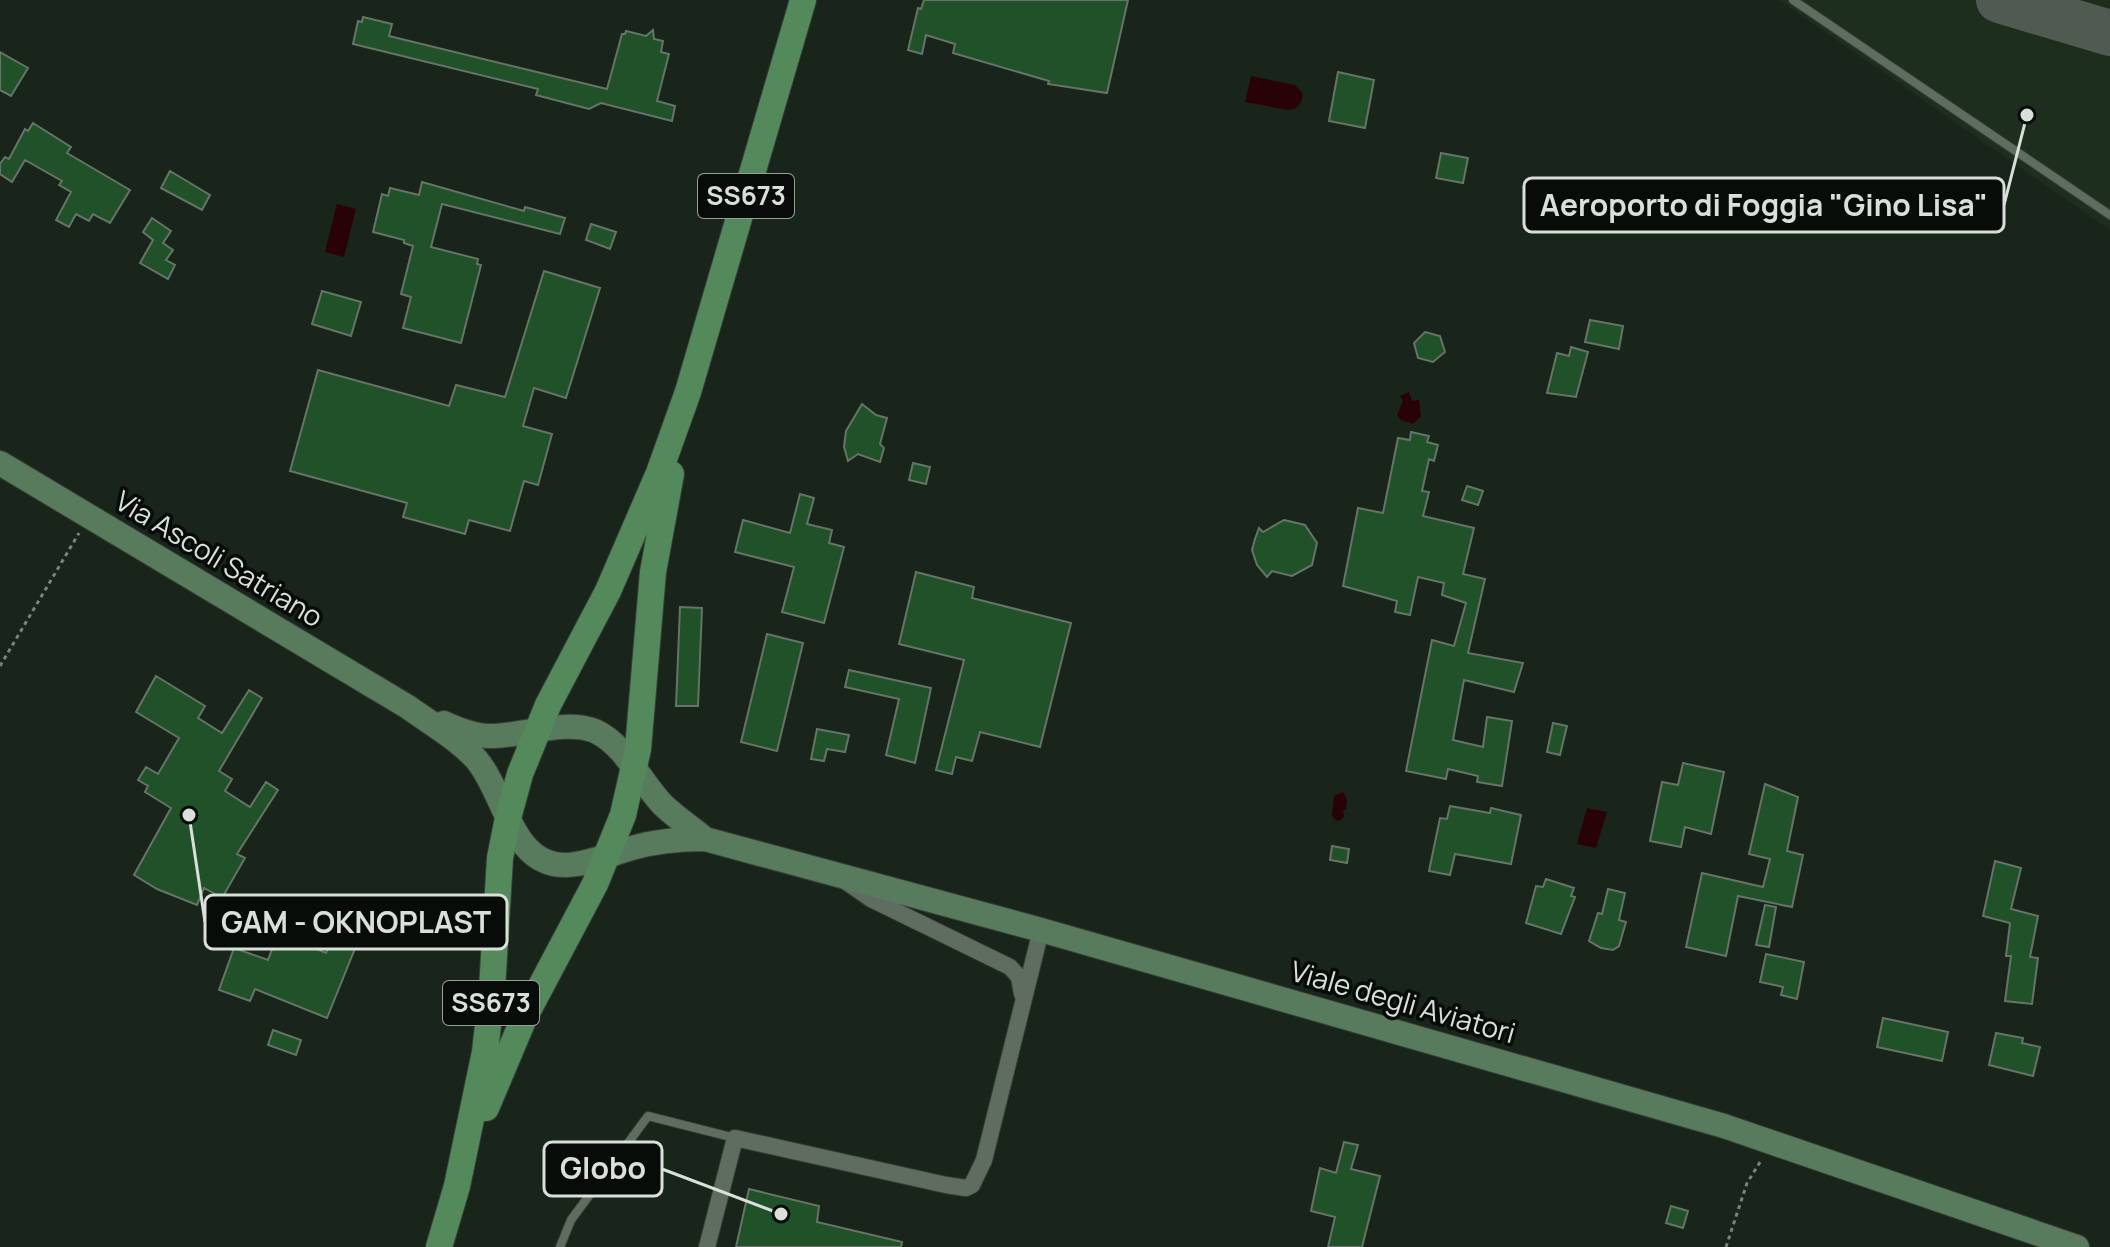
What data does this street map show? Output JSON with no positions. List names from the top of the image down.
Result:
{
  "streets": {
    "main road": ["SS673", "Via Ascoli Satriano", "Viale degli Aviatori"]
  },
  "crossings": [
    ["SS673", "Via Ascoli Satriano"],
    ["SS673", "Viale degli Aviatori"],
    ["Via Ascoli Satriano", "Viale degli Aviatori"]
  ],
  "places": ["Aeroporto di Foggia \"Gino Lisa\"", "GAM - OKNOPLAST", "Globo"]
}
